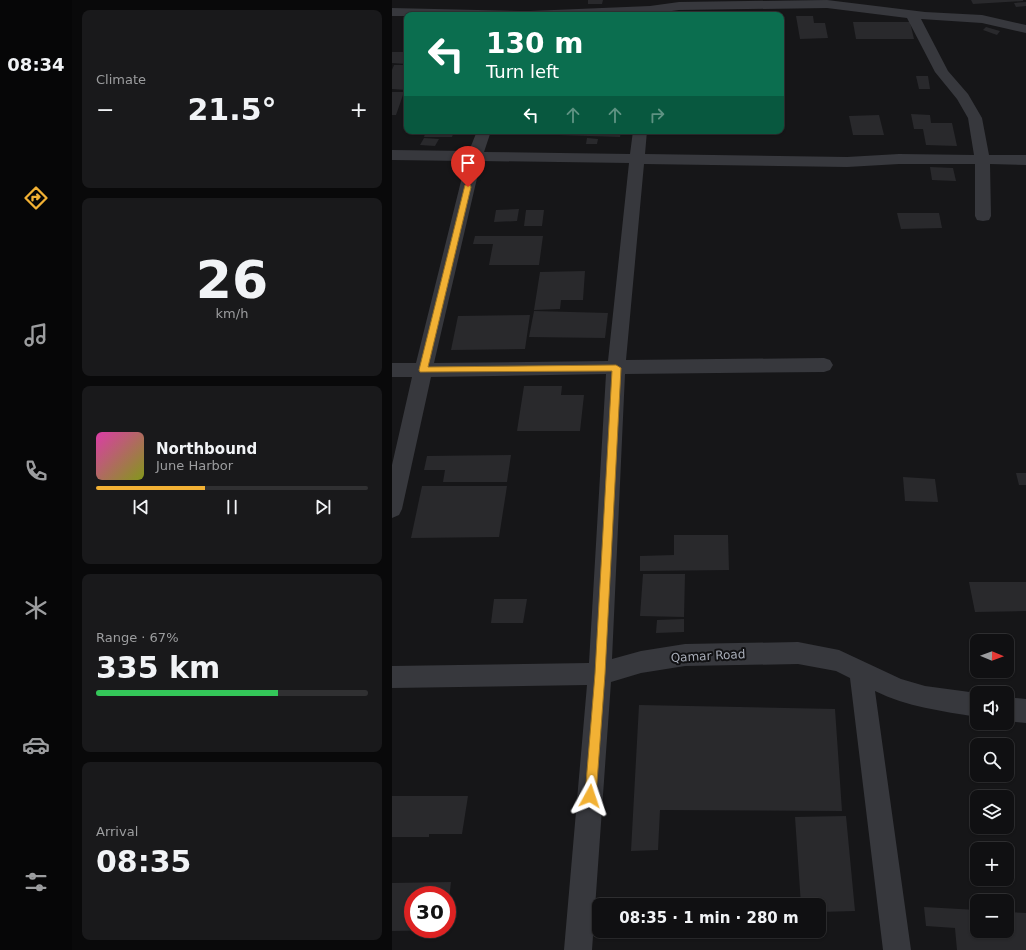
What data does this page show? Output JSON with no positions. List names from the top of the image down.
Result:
{
  "streets": {
    "street": ["Qamar Road"]
  },
  "north": "right",
  "page": {
    "tabs": "08:34",
    "tile": [
      "Climate",
      ["26", "km/h"],
      ["Range · 67%", "335 km"],
      ["Arrival", "08:35"]
    ],
    "turn": ["130 m", "Turn left"],
    "heat": ["−", "21.5°", "+"],
    "song": ["Northbound", "June Harbor"],
    "map_buttons": ["+", "−"],
    "limit": "30",
    "trip": "08:35 · 1 min · 280 m"
  }
}
